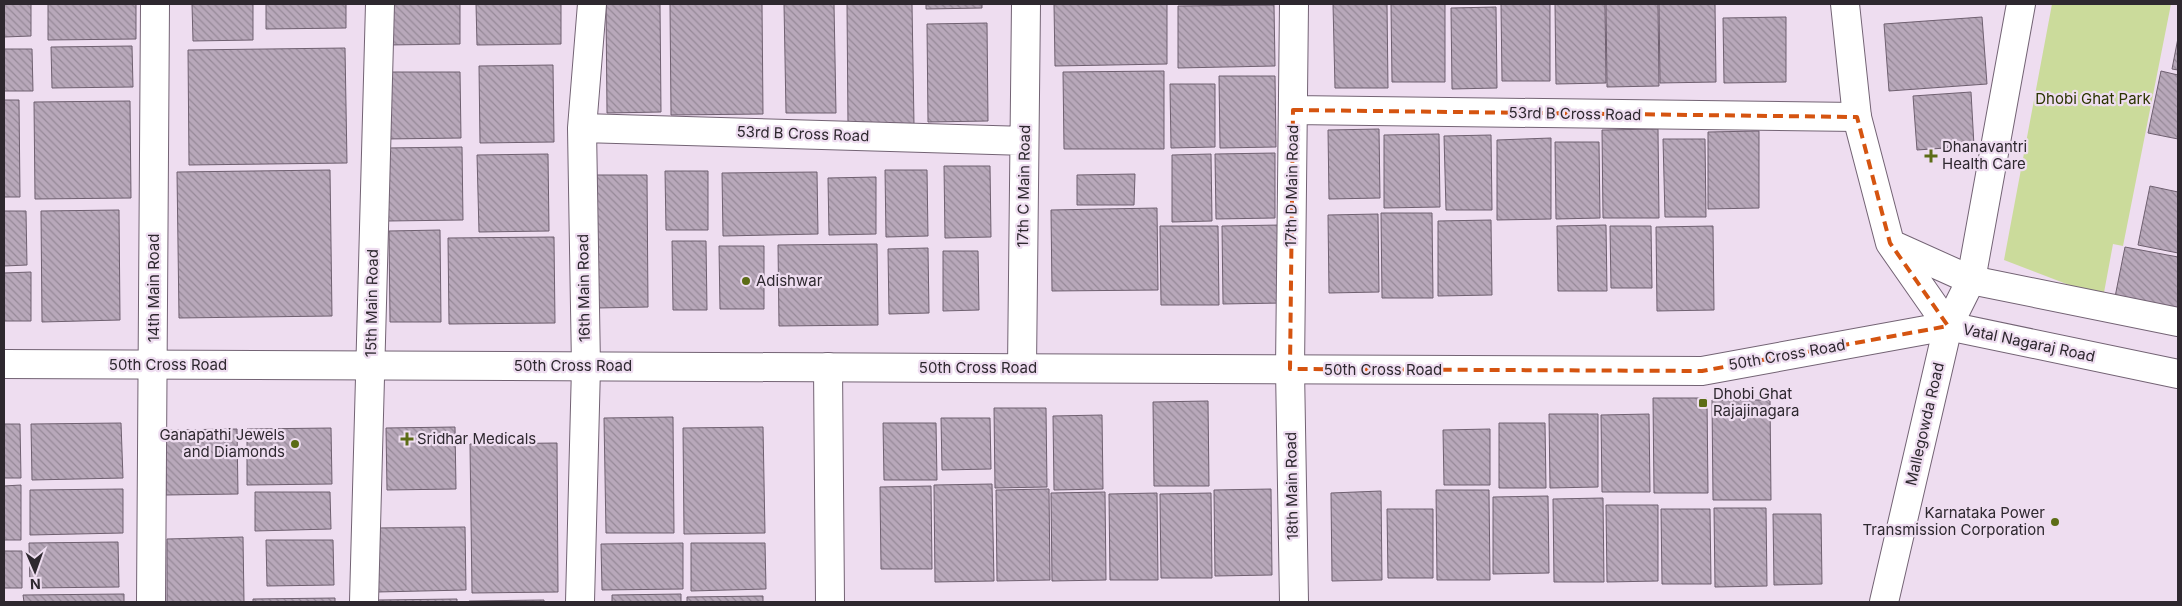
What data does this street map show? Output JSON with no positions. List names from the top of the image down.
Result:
{
  "streets": {
    "street": [
      "53rd B Cross Road",
      "17th C Main Road",
      "17th D Main Road",
      "14th Main Road",
      "16th Main Road",
      "15th Main Road",
      "Vatal Nagaraj Road",
      "50th Cross Road",
      "Mallegowda Road",
      "18th Main Road"
    ]
  },
  "crossings": [
    ["53rd B Cross Road", "17th C Main Road"],
    ["53rd B Cross Road", "17th D Main Road"],
    ["53rd B Cross Road", "16th Main Road"],
    ["53rd B Cross Road", "Vatal Nagaraj Road"],
    ["17th C Main Road", "50th Cross Road"],
    ["17th D Main Road", "50th Cross Road"],
    ["17th D Main Road", "18th Main Road"],
    ["14th Main Road", "50th Cross Road"],
    ["16th Main Road", "50th Cross Road"],
    ["15th Main Road", "50th Cross Road"],
    ["Vatal Nagaraj Road", "50th Cross Road"],
    ["Vatal Nagaraj Road", "Mallegowda Road"],
    ["50th Cross Road", "Mallegowda Road"],
    ["50th Cross Road", "18th Main Road"]
  ],
  "parks": ["Dhobi Ghat Park"],
  "places": {
    "health": ["Dhanavantri Health Care", "Sridhar Medicals"],
    "other": ["Adishwar", "Ganapathi Jewels and Diamonds", "Karnataka Power Transmission Corporation"],
    "transit": ["Dhobi Ghat Rajajinagara"]
  },
  "north": "bottom"
}
